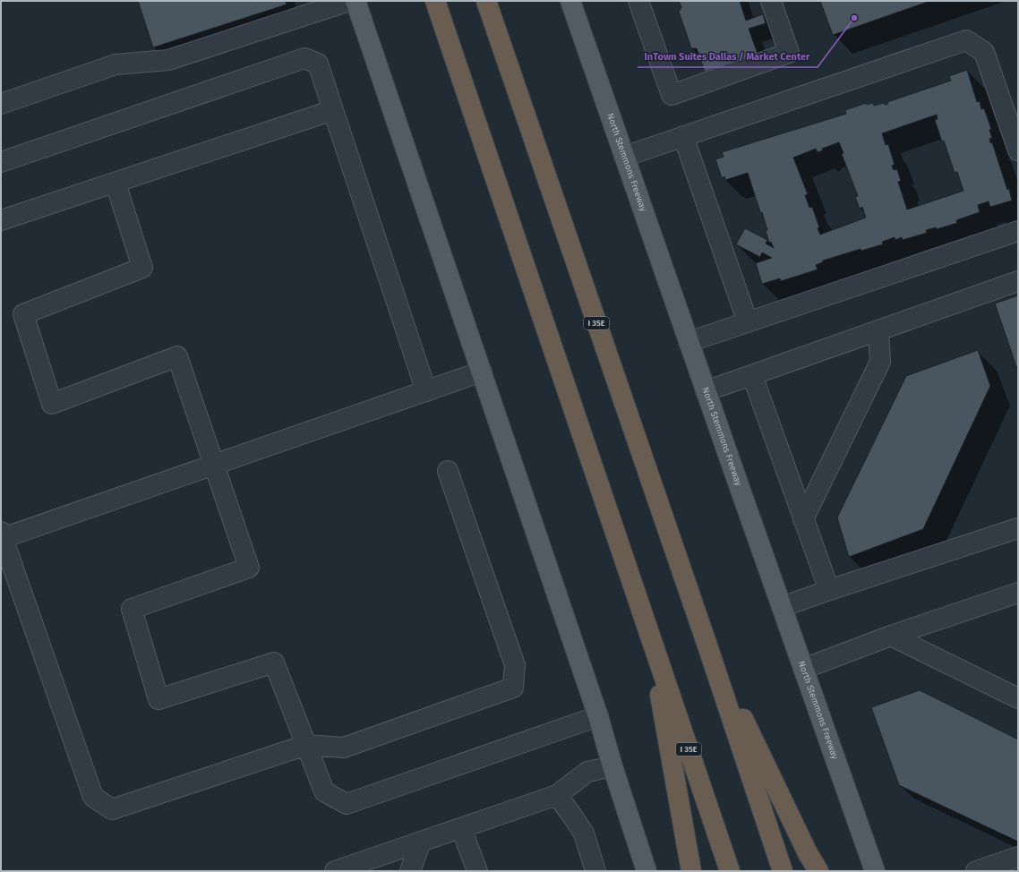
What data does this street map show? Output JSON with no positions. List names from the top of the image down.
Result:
{
  "streets": {
    "highway": ["I 35E"],
    "main road": ["North Stemmons Freeway"]
  },
  "places": ["InTown Suites Dallas / Market Center"]
}
